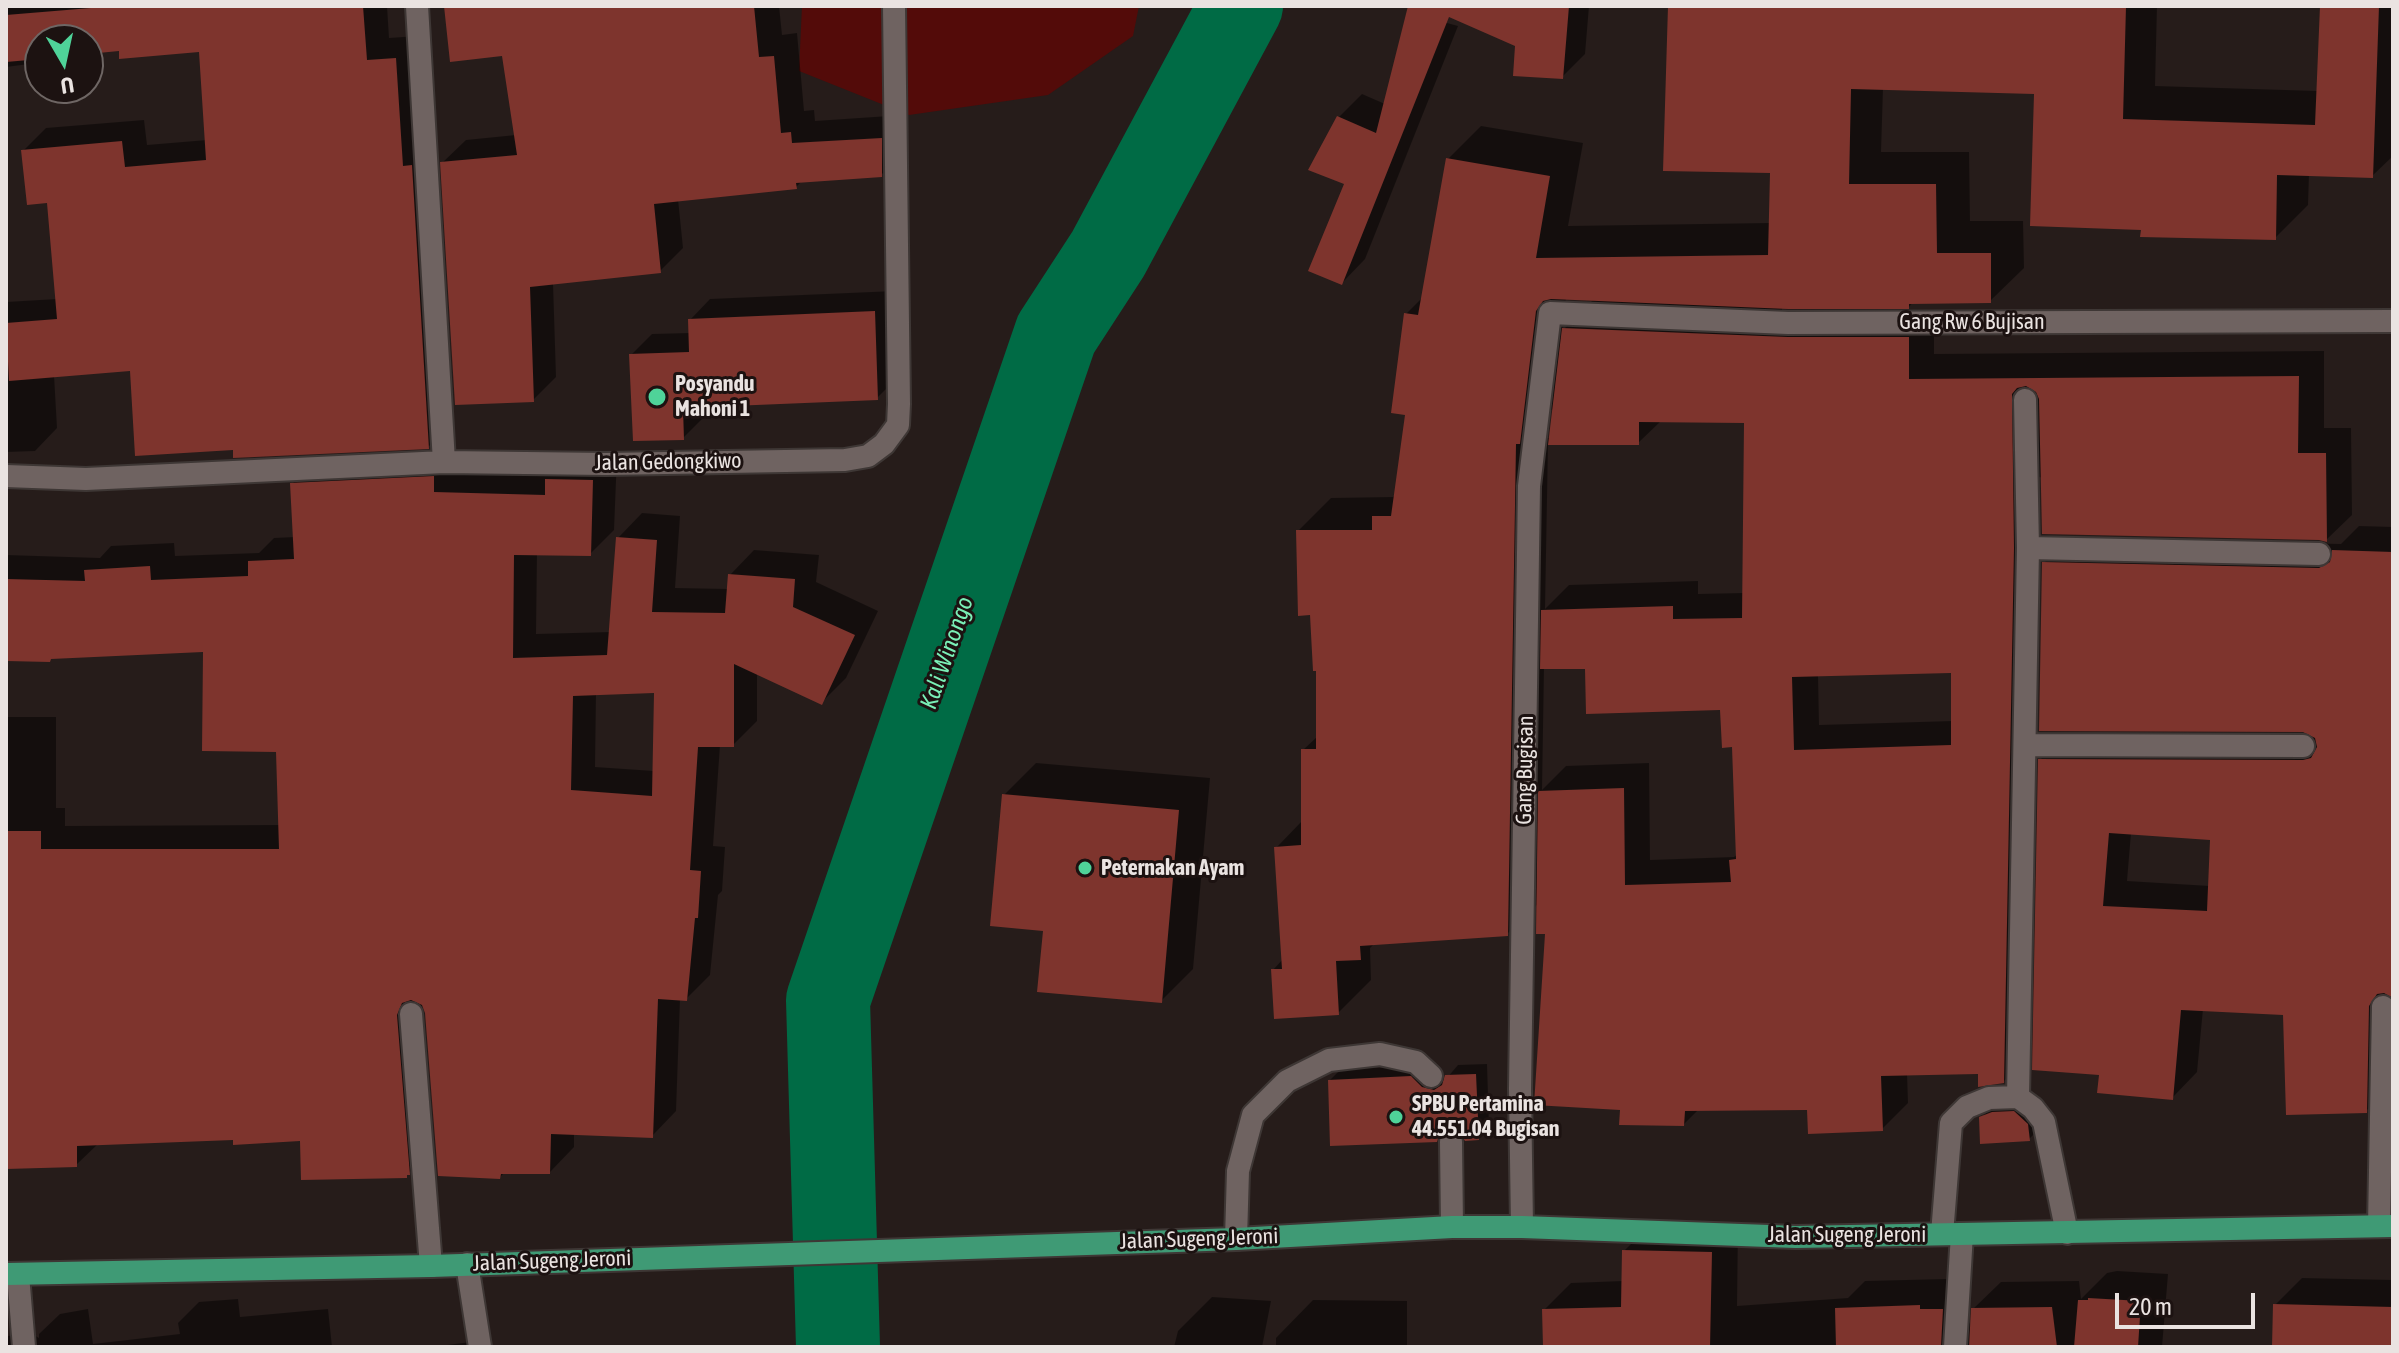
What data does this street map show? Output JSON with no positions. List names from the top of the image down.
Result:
{
  "streets": {
    "main road": ["Jalan Sugeng Jeroni"],
    "street": ["Gang Rw 6 Bujisan", "Jalan Gedongkiwo", "Gang Bugisan"]
  },
  "crossings": [
    ["Gang Rw 6 Bujisan", "Gang Bugisan"],
    ["Gang Bugisan", "Jalan Sugeng Jeroni"]
  ],
  "water": ["Kali Winongo"],
  "places": ["Posyandu Mahoni 1", "Peternakan Ayam", "SPBU Pertamina 44.551.04 Bugisan"],
  "scale_bar": "20 m",
  "north": "bottom"
}
